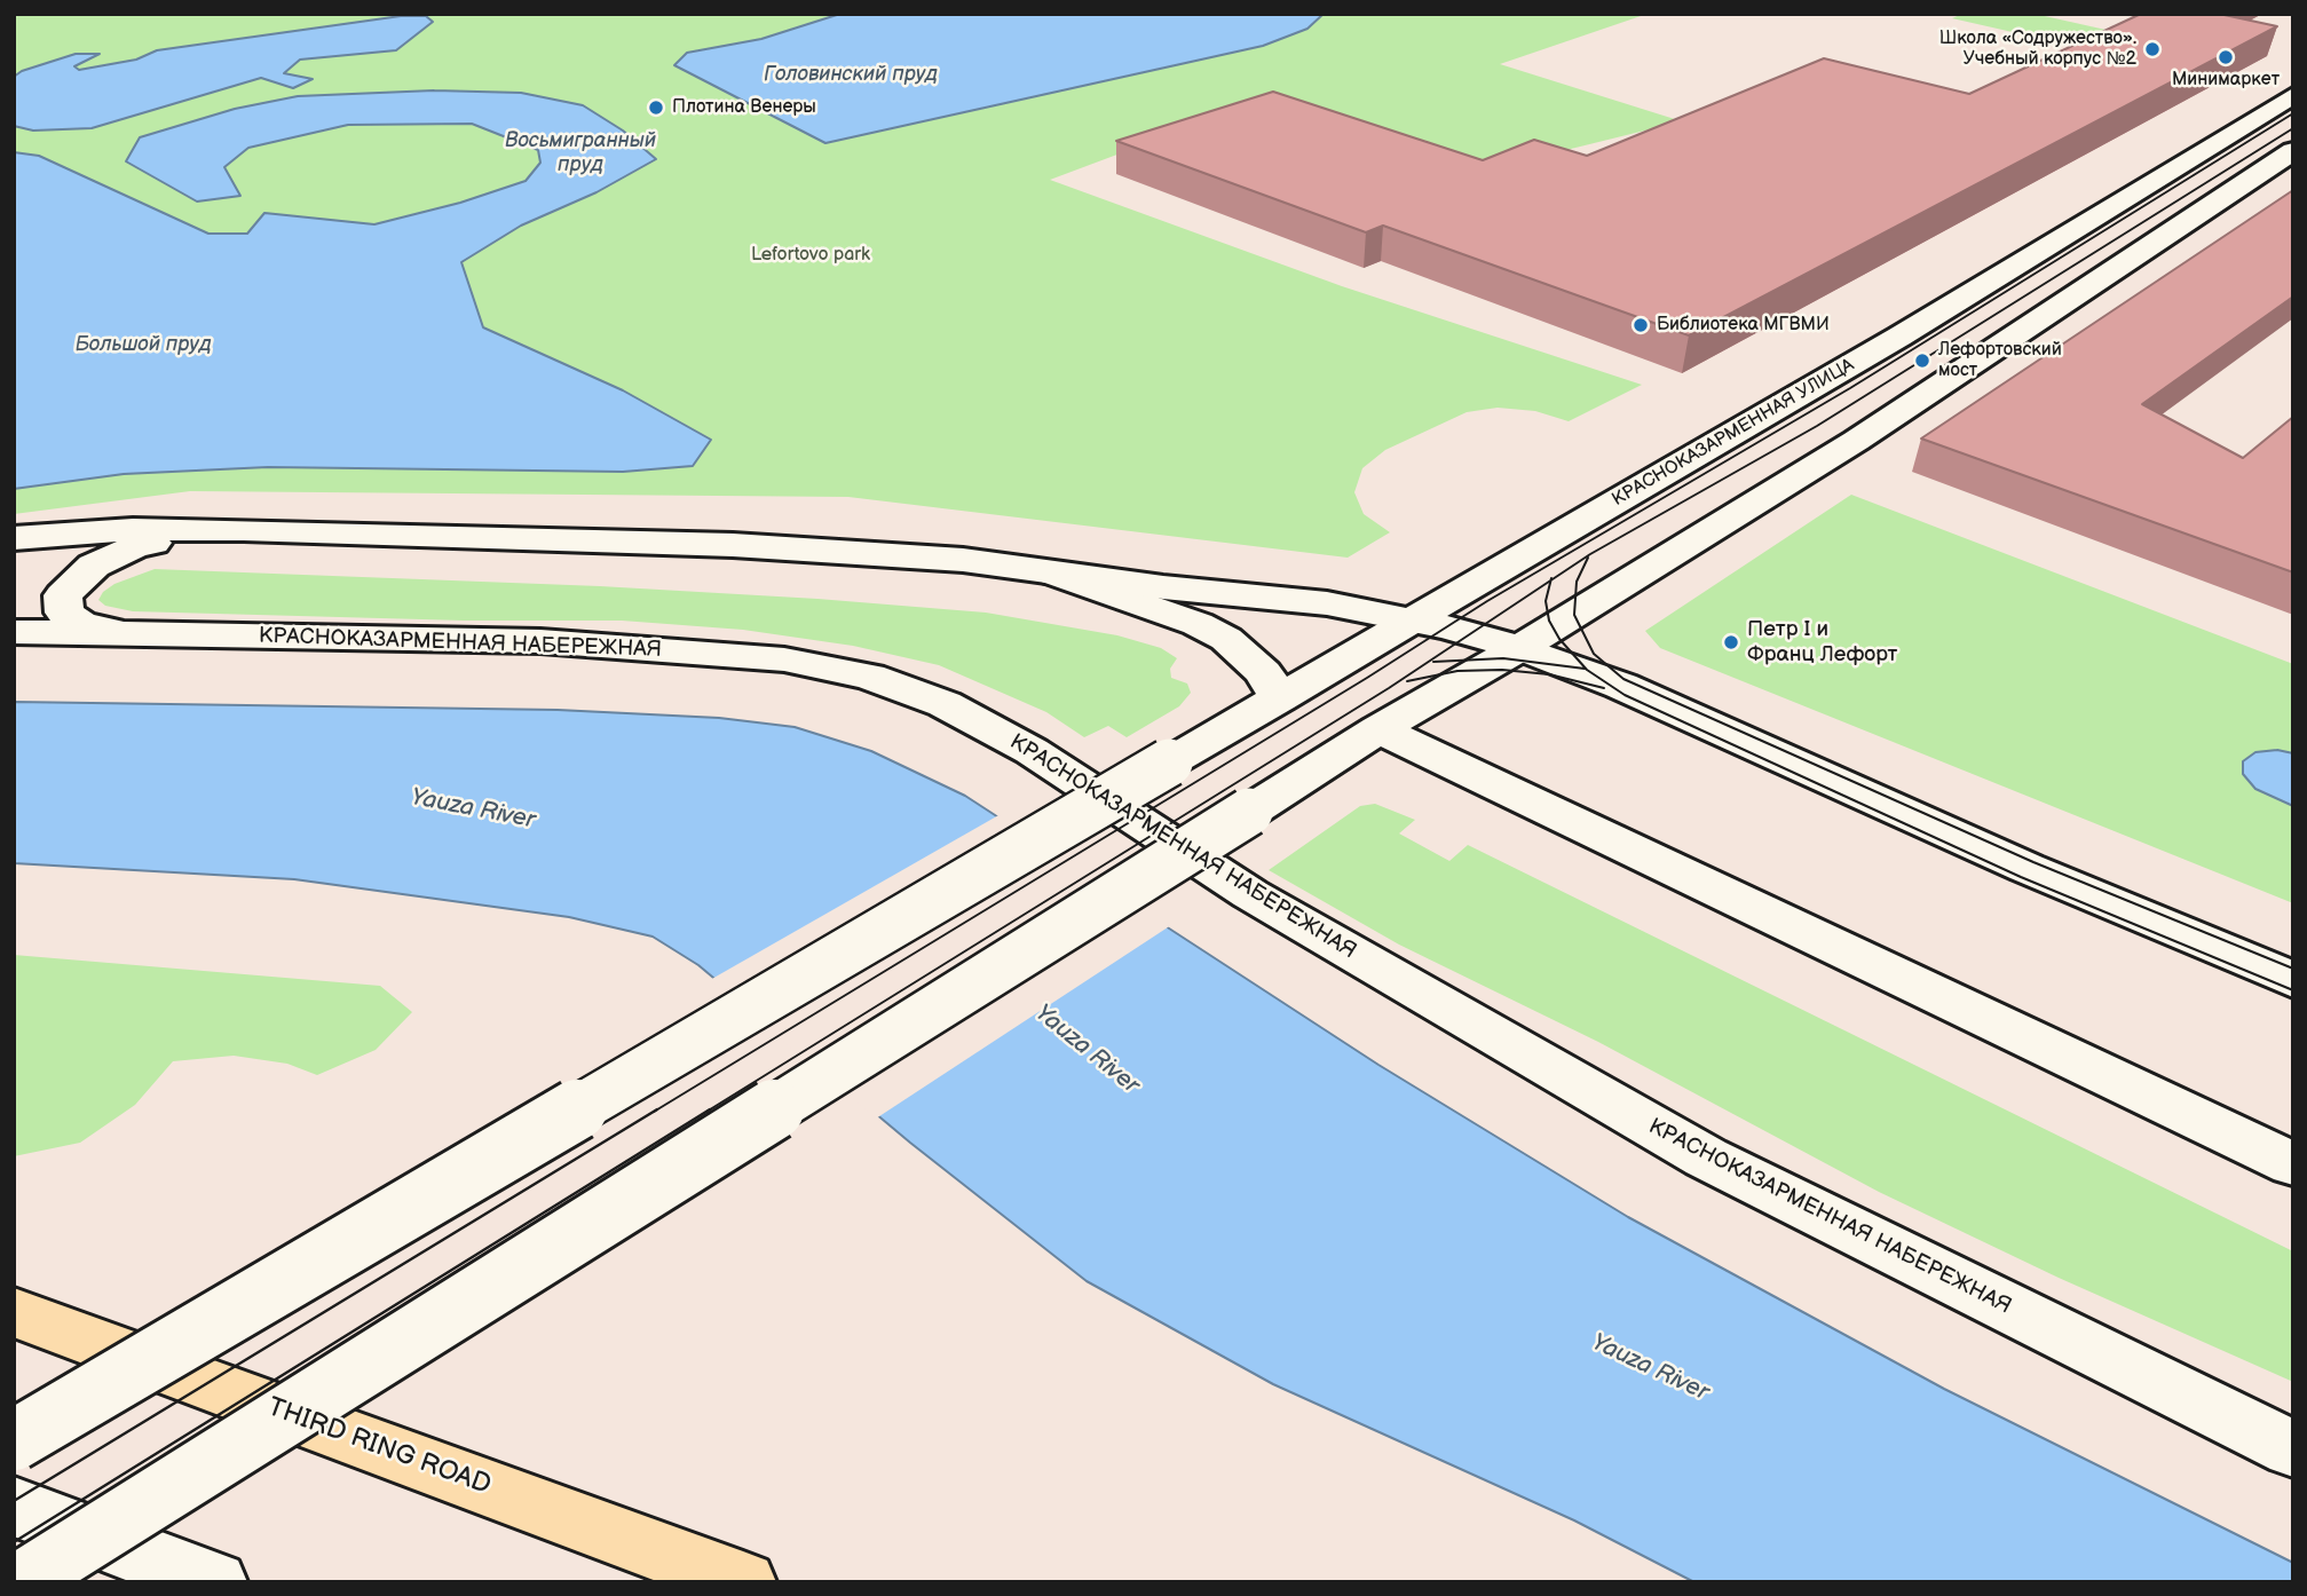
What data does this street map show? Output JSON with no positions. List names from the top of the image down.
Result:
{
  "streets": {
    "main road": ["КРАСНОКАЗАРМЕННАЯ УЛИЦА", "КРАСНОКАЗАРМЕННАЯ НАБЕРЕЖНАЯ", "THIRD RING ROAD"]
  },
  "water": [
    "Головинский пруд",
    "Восьмигранный пруд",
    "Большой пруд",
    "Yauza River"
  ],
  "parks": ["Lefortovo park"],
  "places": [
    "Школа «Содружество». Учебный корпус №2",
    "Минимаркет",
    "Плотина Венеры",
    "Библиотека МГВМИ",
    "Лефортовский мост",
    "Петр I и Франц Лефорт"
  ]
}
